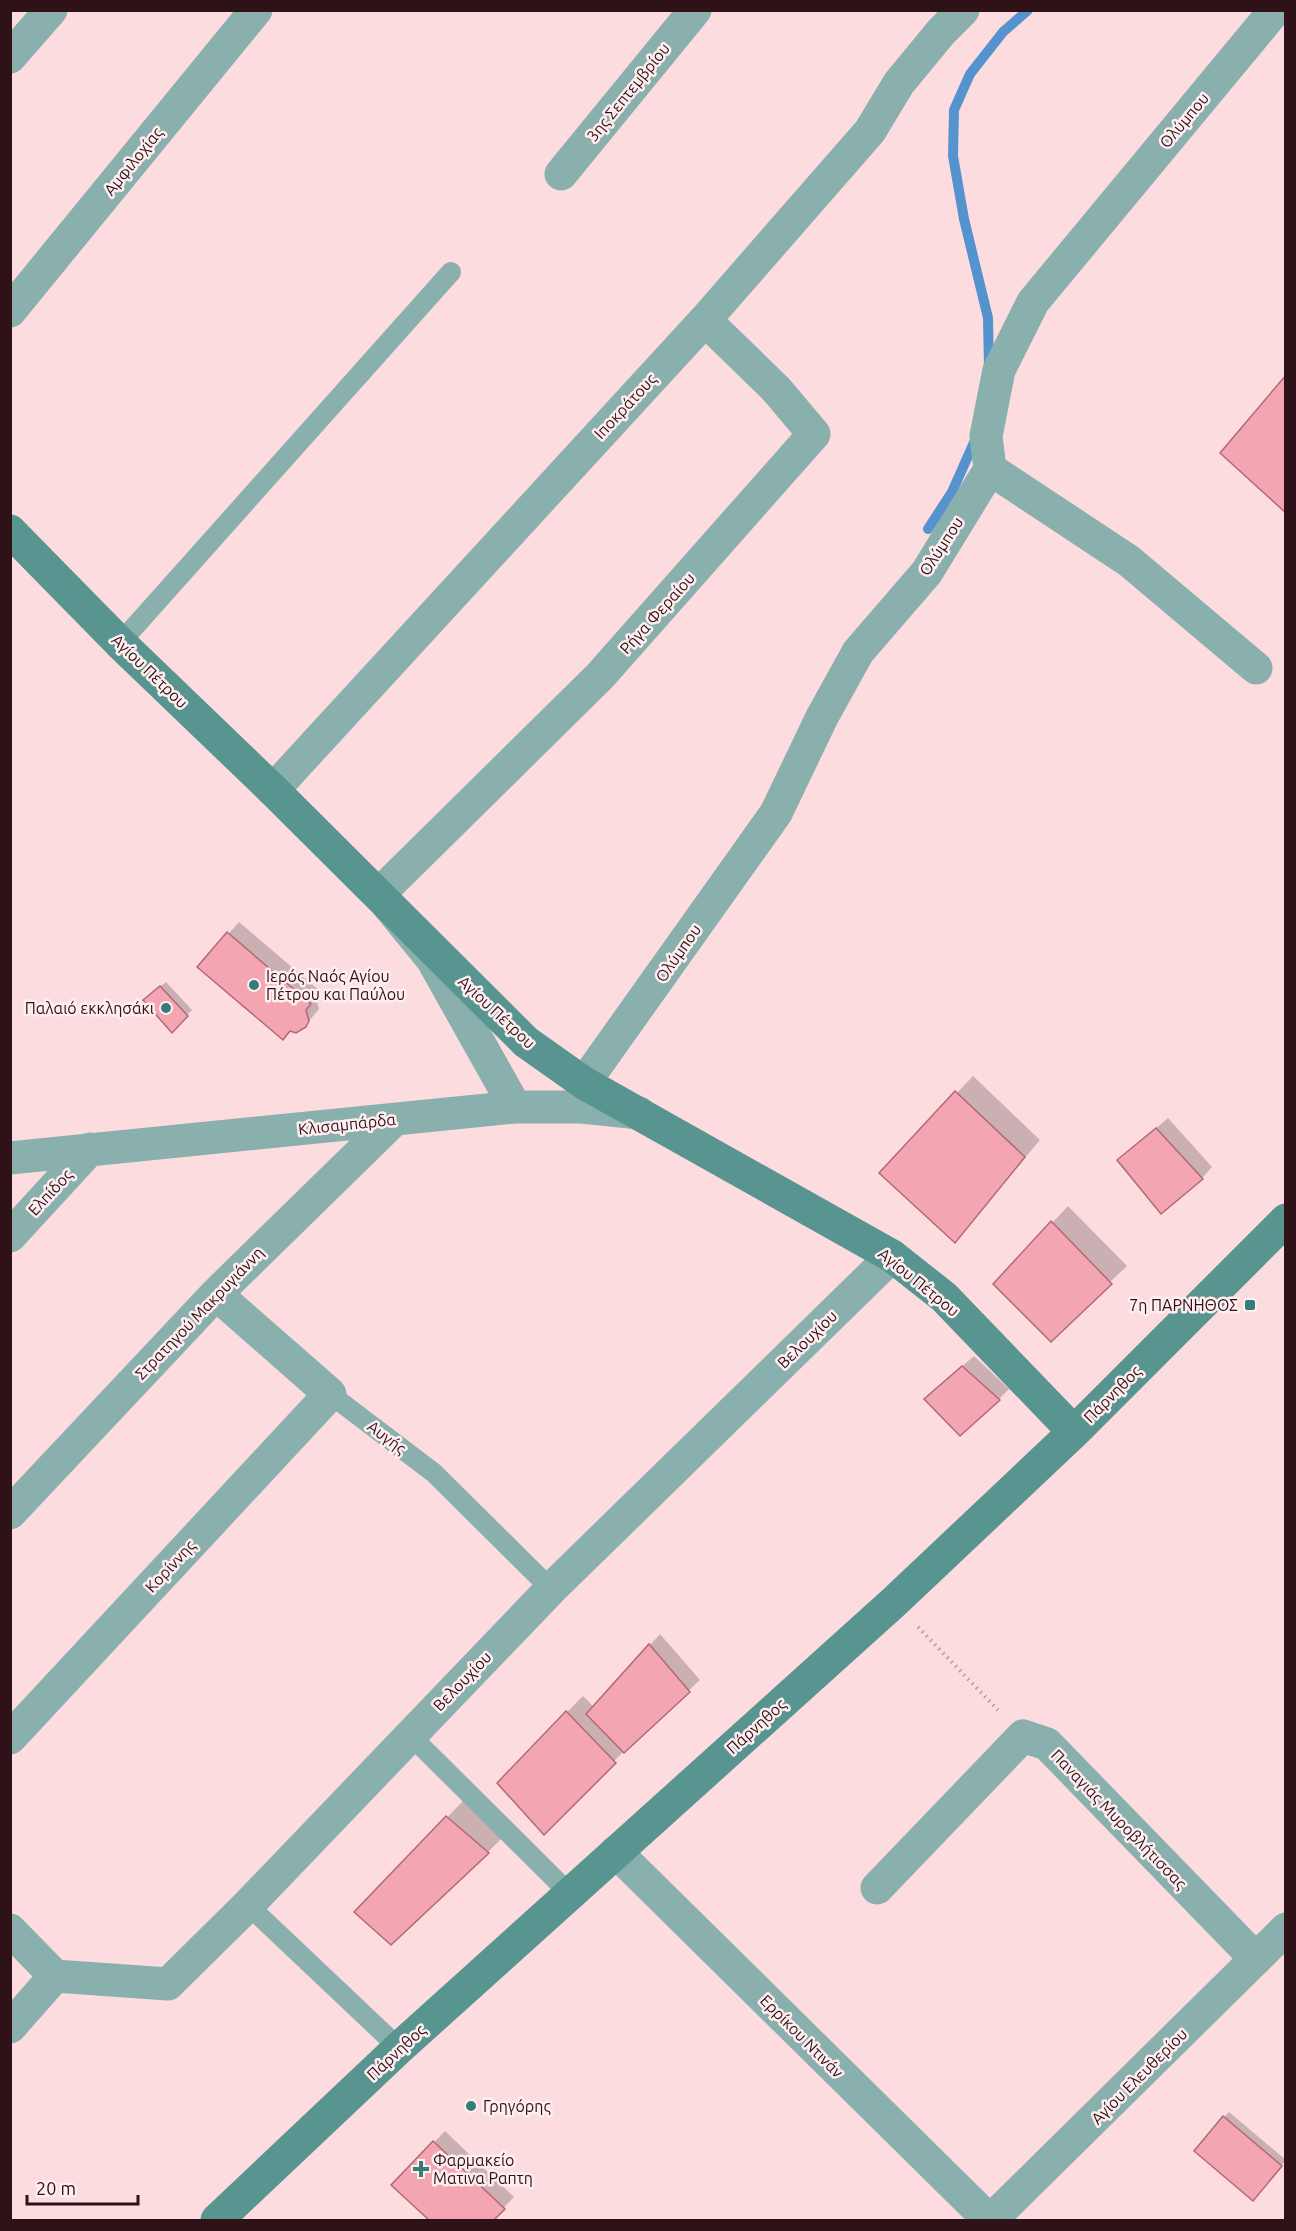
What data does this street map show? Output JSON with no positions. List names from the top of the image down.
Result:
{
  "streets": {
    "main road": ["Αγίου Πέτρου", "Πάρνηθος"],
    "street": [
      "3ης Σεπτεμβρίου",
      "Ολύμπου",
      "Αμφιλοχίας",
      "Ιποκράτους",
      "Ρήγα Φεραίου",
      "Κλισαμπάρδα",
      "Ελπίδος",
      "Στρατηγού Μακρυγιάννη",
      "Βελουχίου",
      "Αυγής",
      "Κορίννης",
      "Παναγιάς Μυροβλήτισσας",
      "Ερρίκου Ντινάν",
      "Αγίου Ελευθερίου"
    ]
  },
  "crossings": [
    ["Ολύμπου", "Αγίου Πέτρου"],
    ["Ιποκράτους", "Ρήγα Φεραίου"],
    ["Ιποκράτους", "Αγίου Πέτρου"],
    ["Ρήγα Φεραίου", "Αγίου Πέτρου"],
    ["Αγίου Πέτρου", "Κλισαμπάρδα"],
    ["Αγίου Πέτρου", "Βελουχίου"],
    ["Αγίου Πέτρου", "Πάρνηθος"],
    ["Κλισαμπάρδα", "Ελπίδος"],
    ["Κλισαμπάρδα", "Στρατηγού Μακρυγιάννη"],
    ["Στρατηγού Μακρυγιάννη", "Αυγής"],
    ["Βελουχίου", "Αυγής"],
    ["Πάρνηθος", "Ερρίκου Ντινάν"],
    ["Αυγής", "Κορίννης"],
    ["Παναγιάς Μυροβλήτισσας", "Αγίου Ελευθερίου"],
    ["Ερρίκου Ντινάν", "Αγίου Ελευθερίου"]
  ],
  "places": {
    "other": ["Ιερός Ναός Αγίου Πέτρου και Παύλου", "Παλαιό εκκλησάκι", "Γρηγόρης"],
    "transit": ["7η ΠΑΡΝΗΘΟΣ"],
    "health": ["Φαρμακείο Ματινα Ραπτη"]
  },
  "scale_bar": "20 m"
}
